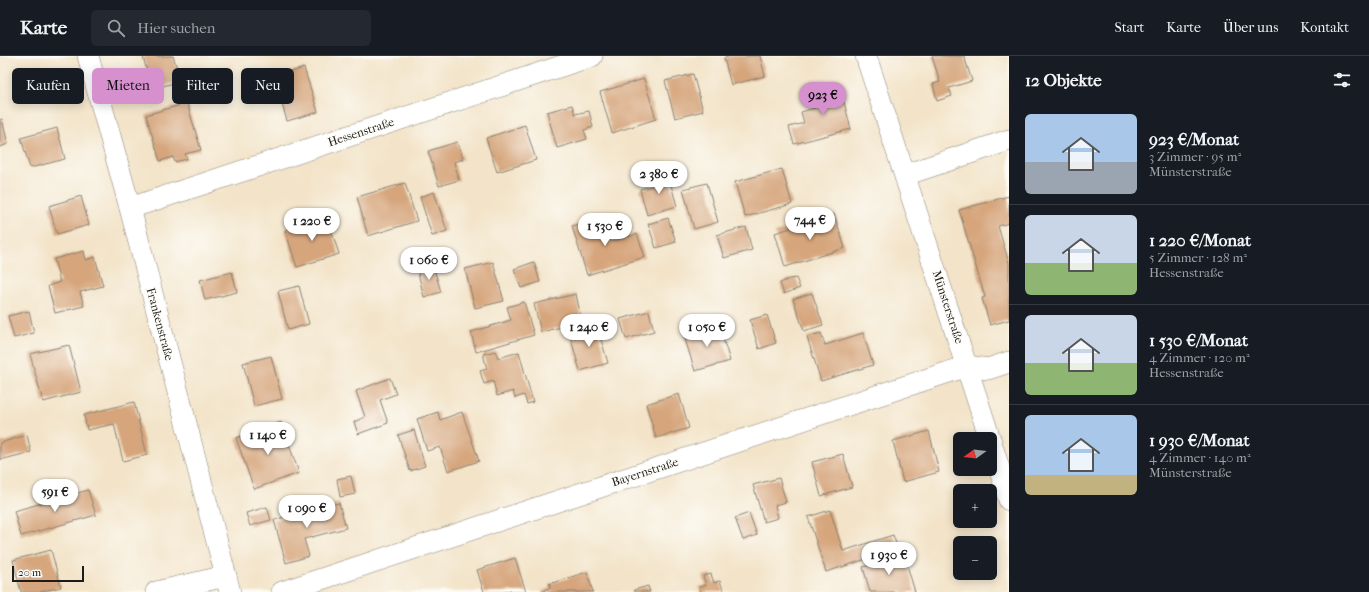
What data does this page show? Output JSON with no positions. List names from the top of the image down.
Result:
{
  "streets": {
    "street": [
      "Hessenstraße",
      "Münsterstraße",
      "Frankenstraße",
      "Bayernstraße"
    ]
  },
  "crossings": [
    ["Hessenstraße", "Frankenstraße"],
    ["Münsterstraße", "Bayernstraße"]
  ],
  "scale_bar": "20 m",
  "north": "left",
  "page": {
    "header": "Karte",
    "search": "Hier suchen",
    "nav": [
      "Start",
      "Karte",
      "Über uns",
      "Kontakt"
    ],
    "heading": "12 Objekte",
    "chip": [
      "Kaufen",
      "Mieten",
      "Filter",
      "Neu"
    ],
    "price": [
      "923 €",
      "2 380 €",
      "744 €",
      "1 220 €",
      "1 530 €",
      "1 060 €",
      "1 240 €",
      "1 050 €",
      "1 140 €",
      "591 €",
      "1 090 €",
      "1 930 €"
    ],
    "list": [
      {
        "name": "923 €/Monat",
        "note": "3 Zimmer · 95 m² · Münsterstraße"
      },
      {
        "name": "1 220 €/Monat",
        "note": "5 Zimmer · 128 m² · Hessenstraße"
      },
      {
        "name": "1 530 €/Monat",
        "note": "4 Zimmer · 120 m² · Hessenstraße"
      },
      {
        "name": "1 930 €/Monat",
        "note": "4 Zimmer · 140 m² · Münsterstraße"
      }
    ],
    "map_buttons": ["+", "−"],
    "scale": "20 m"
  }
}
